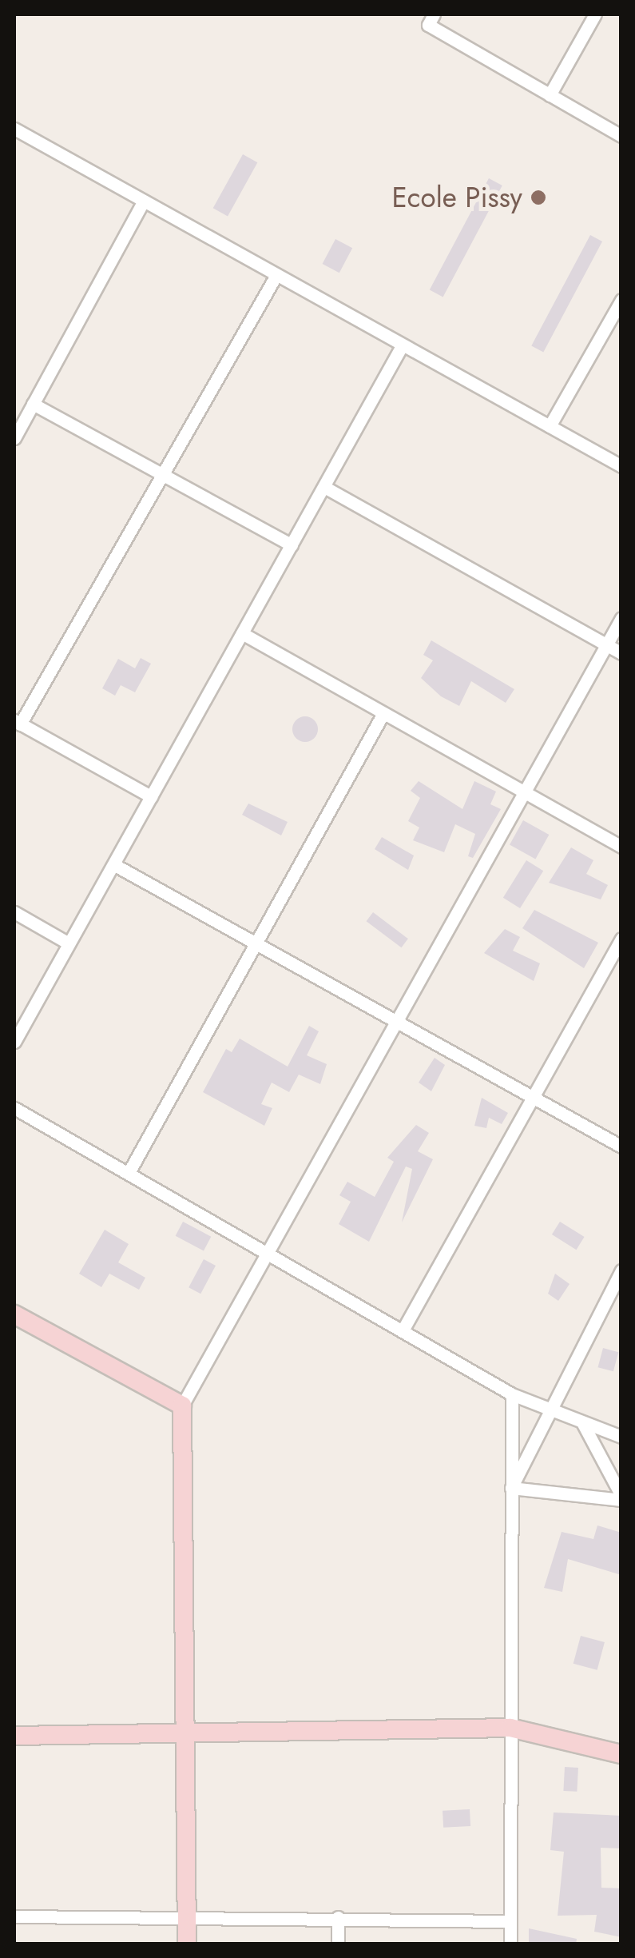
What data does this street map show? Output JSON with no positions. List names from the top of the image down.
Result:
{
  "places": ["Ecole Pissy"]
}
